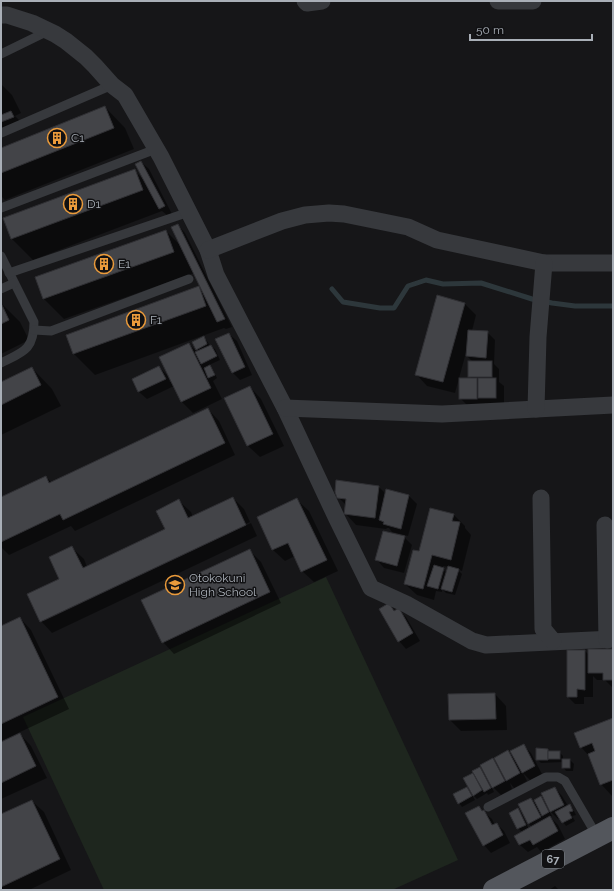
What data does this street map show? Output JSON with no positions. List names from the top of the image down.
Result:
{
  "streets": {
    "main road": ["67"]
  },
  "places": {
    "building": [
      "C1",
      "D1",
      "E1",
      "F1"
    ],
    "school or university": ["Otokokuni High School"]
  },
  "scale_bar": "50 m"
}
